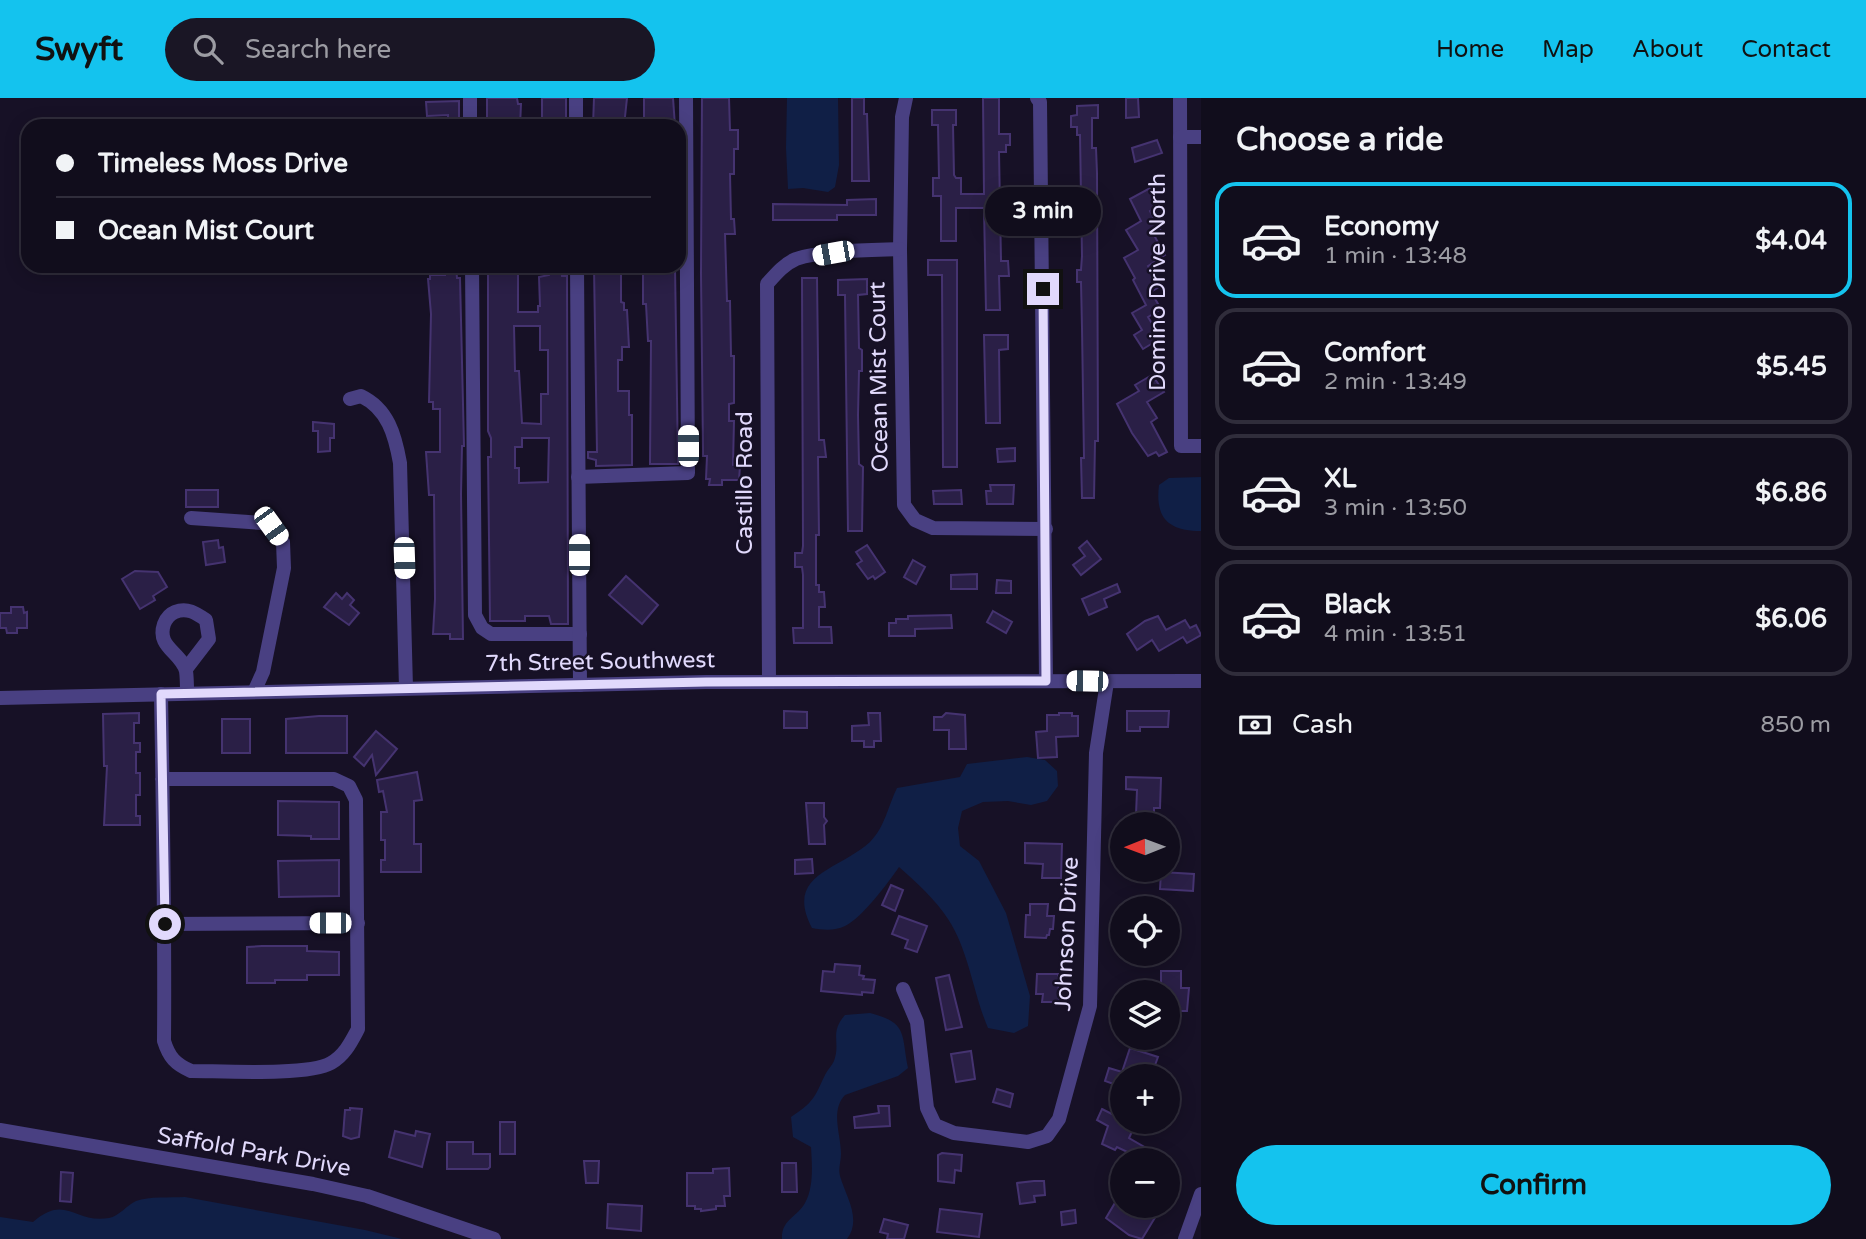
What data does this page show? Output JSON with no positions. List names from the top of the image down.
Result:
{
  "streets": {
    "street": [
      "Domino Drive North",
      "Ocean Mist Court",
      "Castillo Road",
      "7th Street Southwest",
      "Johnson Drive",
      "Saffold Park Drive"
    ]
  },
  "crossings": [
    ["Ocean Mist Court", "Castillo Road"],
    ["Castillo Road", "7th Street Southwest"],
    ["7th Street Southwest", "Johnson Drive"]
  ],
  "north": "left",
  "page": {
    "header": "Swyft",
    "search": "Search here",
    "nav": [
      "Home",
      "Map",
      "About",
      "Contact"
    ],
    "heading": "Choose a ride",
    "banner": ["Timeless Moss Drive", "Ocean Mist Court"],
    "list": [
      {
        "name": "Economy",
        "note": "1 min · 13:48",
        "value": "$4.04"
      },
      {
        "name": "Comfort",
        "note": "2 min · 13:49",
        "value": "$5.45"
      },
      {
        "name": "XL",
        "note": "3 min · 13:50",
        "value": "$6.86"
      },
      {
        "name": "Black",
        "note": "4 min · 13:51",
        "value": "$6.06"
      }
    ],
    "bubble": "3 min",
    "pay": ["Cash", "850 m"],
    "map_buttons": ["+", "−"],
    "buttons": "Confirm"
  }
}
